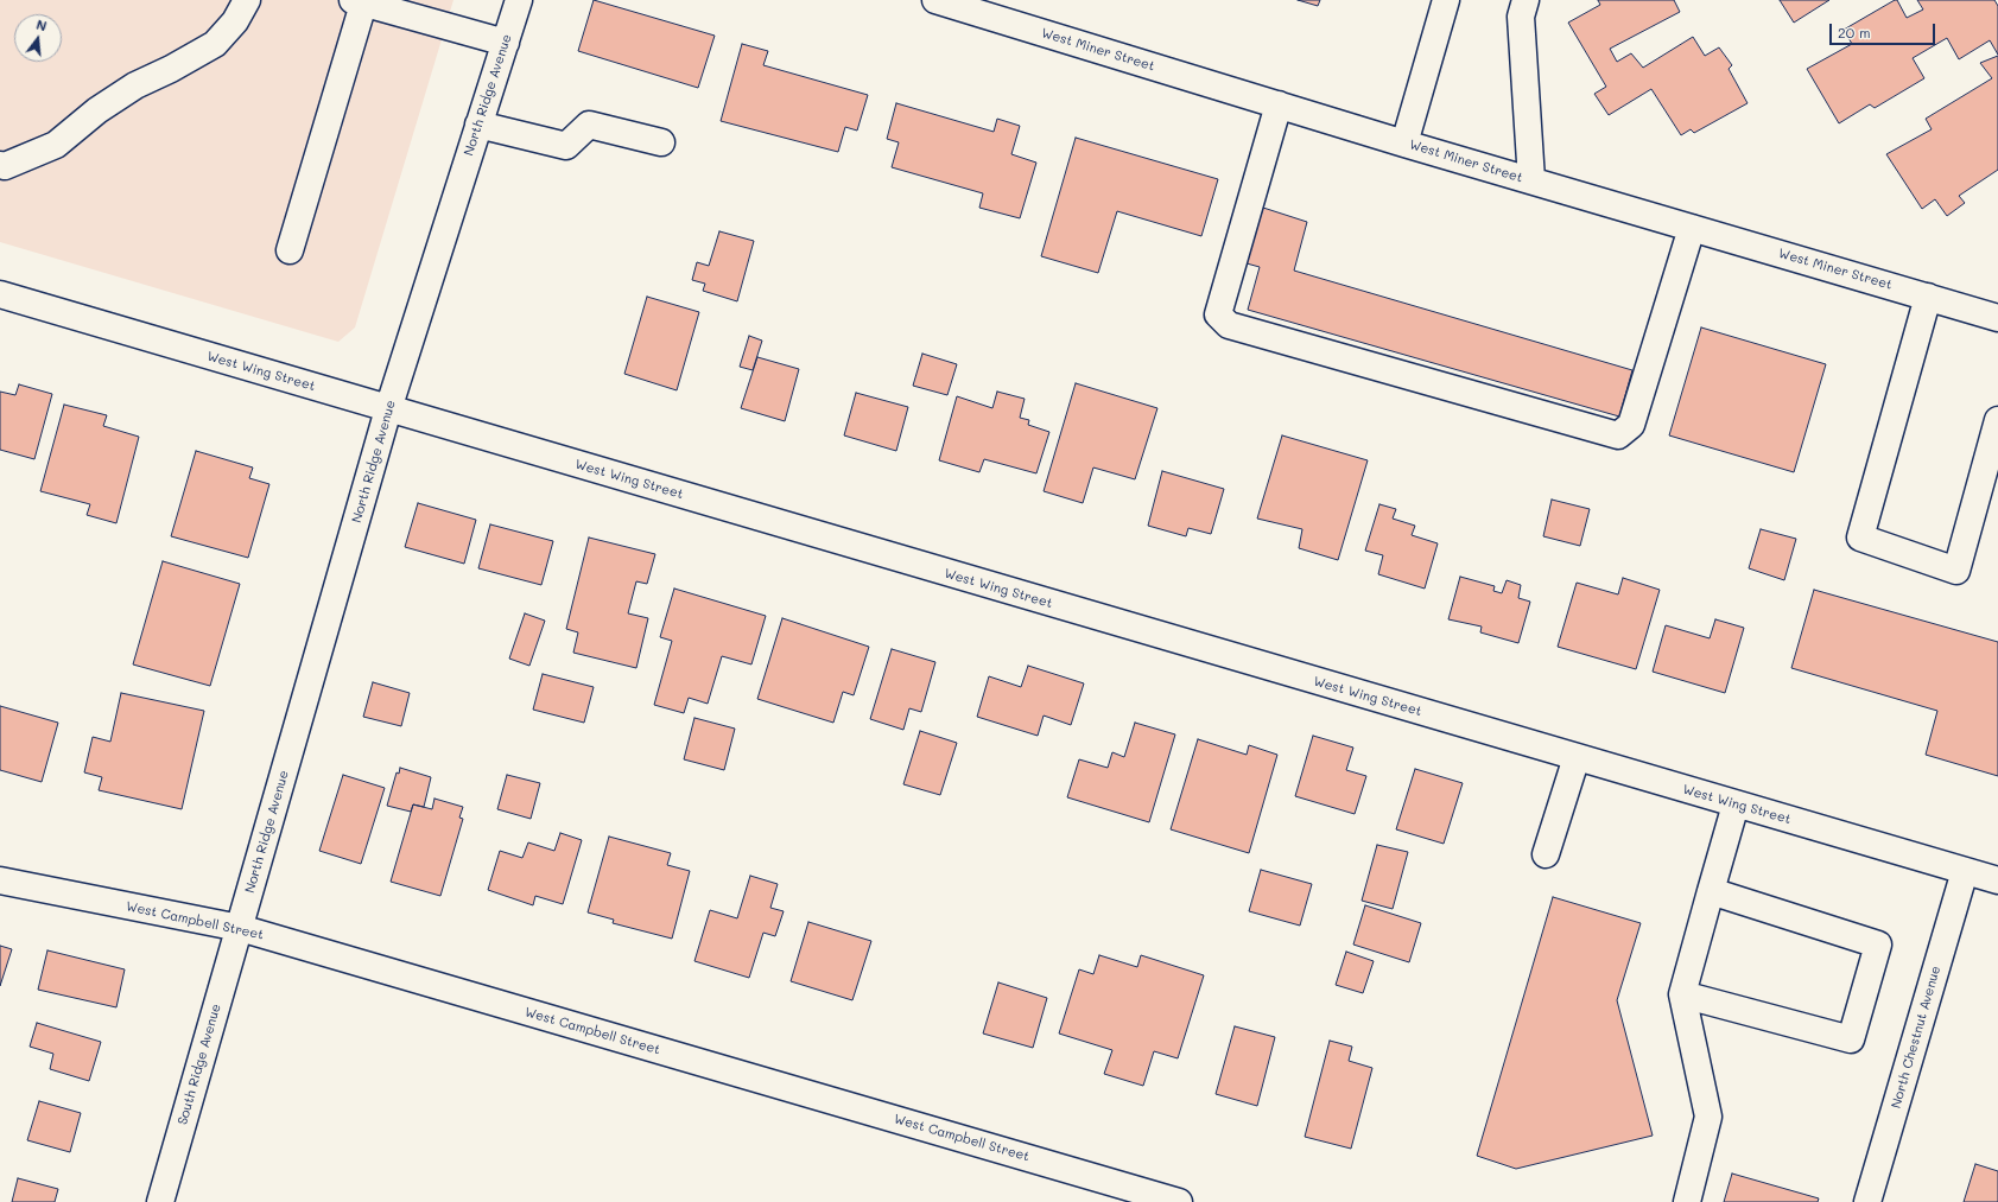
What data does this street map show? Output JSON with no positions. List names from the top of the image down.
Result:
{
  "streets": {
    "street": [
      "West Miner Street",
      "North Ridge Avenue",
      "West Wing Street",
      "West Campbell Street",
      "North Chestnut Avenue",
      "South Ridge Avenue"
    ]
  },
  "crossings": [
    ["North Ridge Avenue", "West Wing Street"],
    ["North Ridge Avenue", "West Campbell Street"],
    ["North Ridge Avenue", "South Ridge Avenue"],
    ["West Wing Street", "North Chestnut Avenue"],
    ["West Campbell Street", "South Ridge Avenue"]
  ],
  "scale_bar": "20 m",
  "north": "top"
}
